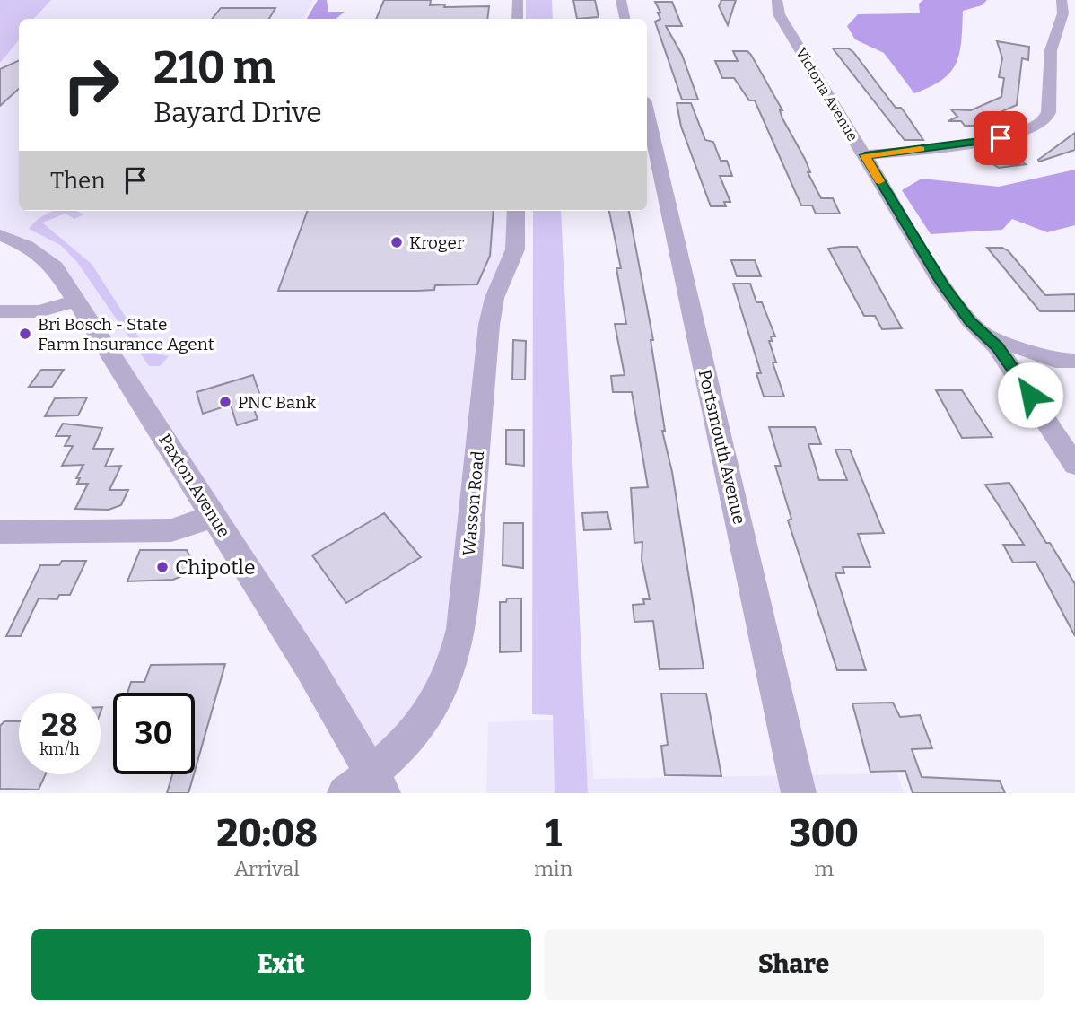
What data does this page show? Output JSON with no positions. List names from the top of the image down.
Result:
{
  "streets": {
    "street": [
      "Victoria Avenue",
      "Portsmouth Avenue",
      "Paxton Avenue",
      "Wasson Road"
    ]
  },
  "crossings": [
    ["Paxton Avenue", "Wasson Road"]
  ],
  "places": [
    "Kroger",
    "Bri Bosch - State Farm Insurance Agent",
    "PNC Bank",
    "Chipotle"
  ],
  "page": {
    "turn": ["210 m", "Bayard Drive"],
    "then": "Then",
    "speed": "28 km/h",
    "limit": "30",
    "eta": [
      "20:08",
      "Arrival",
      "1",
      "min",
      "300",
      "m"
    ],
    "buttons": ["Exit", "Share"]
  }
}
